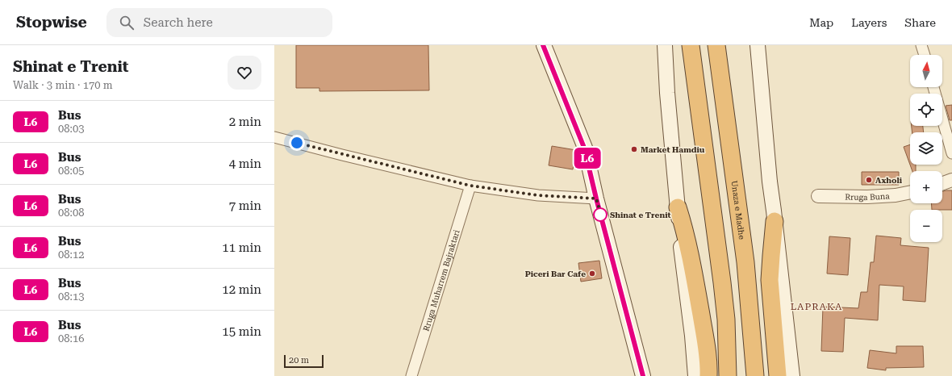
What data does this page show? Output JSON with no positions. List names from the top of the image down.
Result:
{
  "streets": {
    "highway": ["Unaza e Madhe"],
    "street": ["Rruga Buna", "Rruga Muharrem Bajraktari"]
  },
  "districts": ["LAPRAKA"],
  "places": [
    "Market Hamdiu",
    "Axholi",
    "Shinat e Trenit",
    "Piceri Bar Cafe"
  ],
  "lines": ["bus line L6"],
  "scale_bar": "20 m",
  "north": "top",
  "page": {
    "header": "Stopwise",
    "search": "Search here",
    "nav": ["Map", "Layers", "Share"],
    "heading": ["Shinat e Trenit", "Walk · 3 min · 170 m"],
    "on_map": "L6",
    "map_buttons": ["+", "−"],
    "list": [
      {
        "mark": "L6",
        "name": "Bus",
        "note": "08:03",
        "value": "2 min"
      },
      {
        "mark": "L6",
        "name": "Bus",
        "note": "08:05",
        "value": "4 min"
      },
      {
        "mark": "L6",
        "name": "Bus",
        "note": "08:08",
        "value": "7 min"
      },
      {
        "mark": "L6",
        "name": "Bus",
        "note": "08:12",
        "value": "11 min"
      },
      {
        "mark": "L6",
        "name": "Bus",
        "note": "08:13",
        "value": "12 min"
      },
      {
        "mark": "L6",
        "name": "Bus",
        "note": "08:16",
        "value": "15 min"
      }
    ],
    "scale": "20 m"
  }
}
